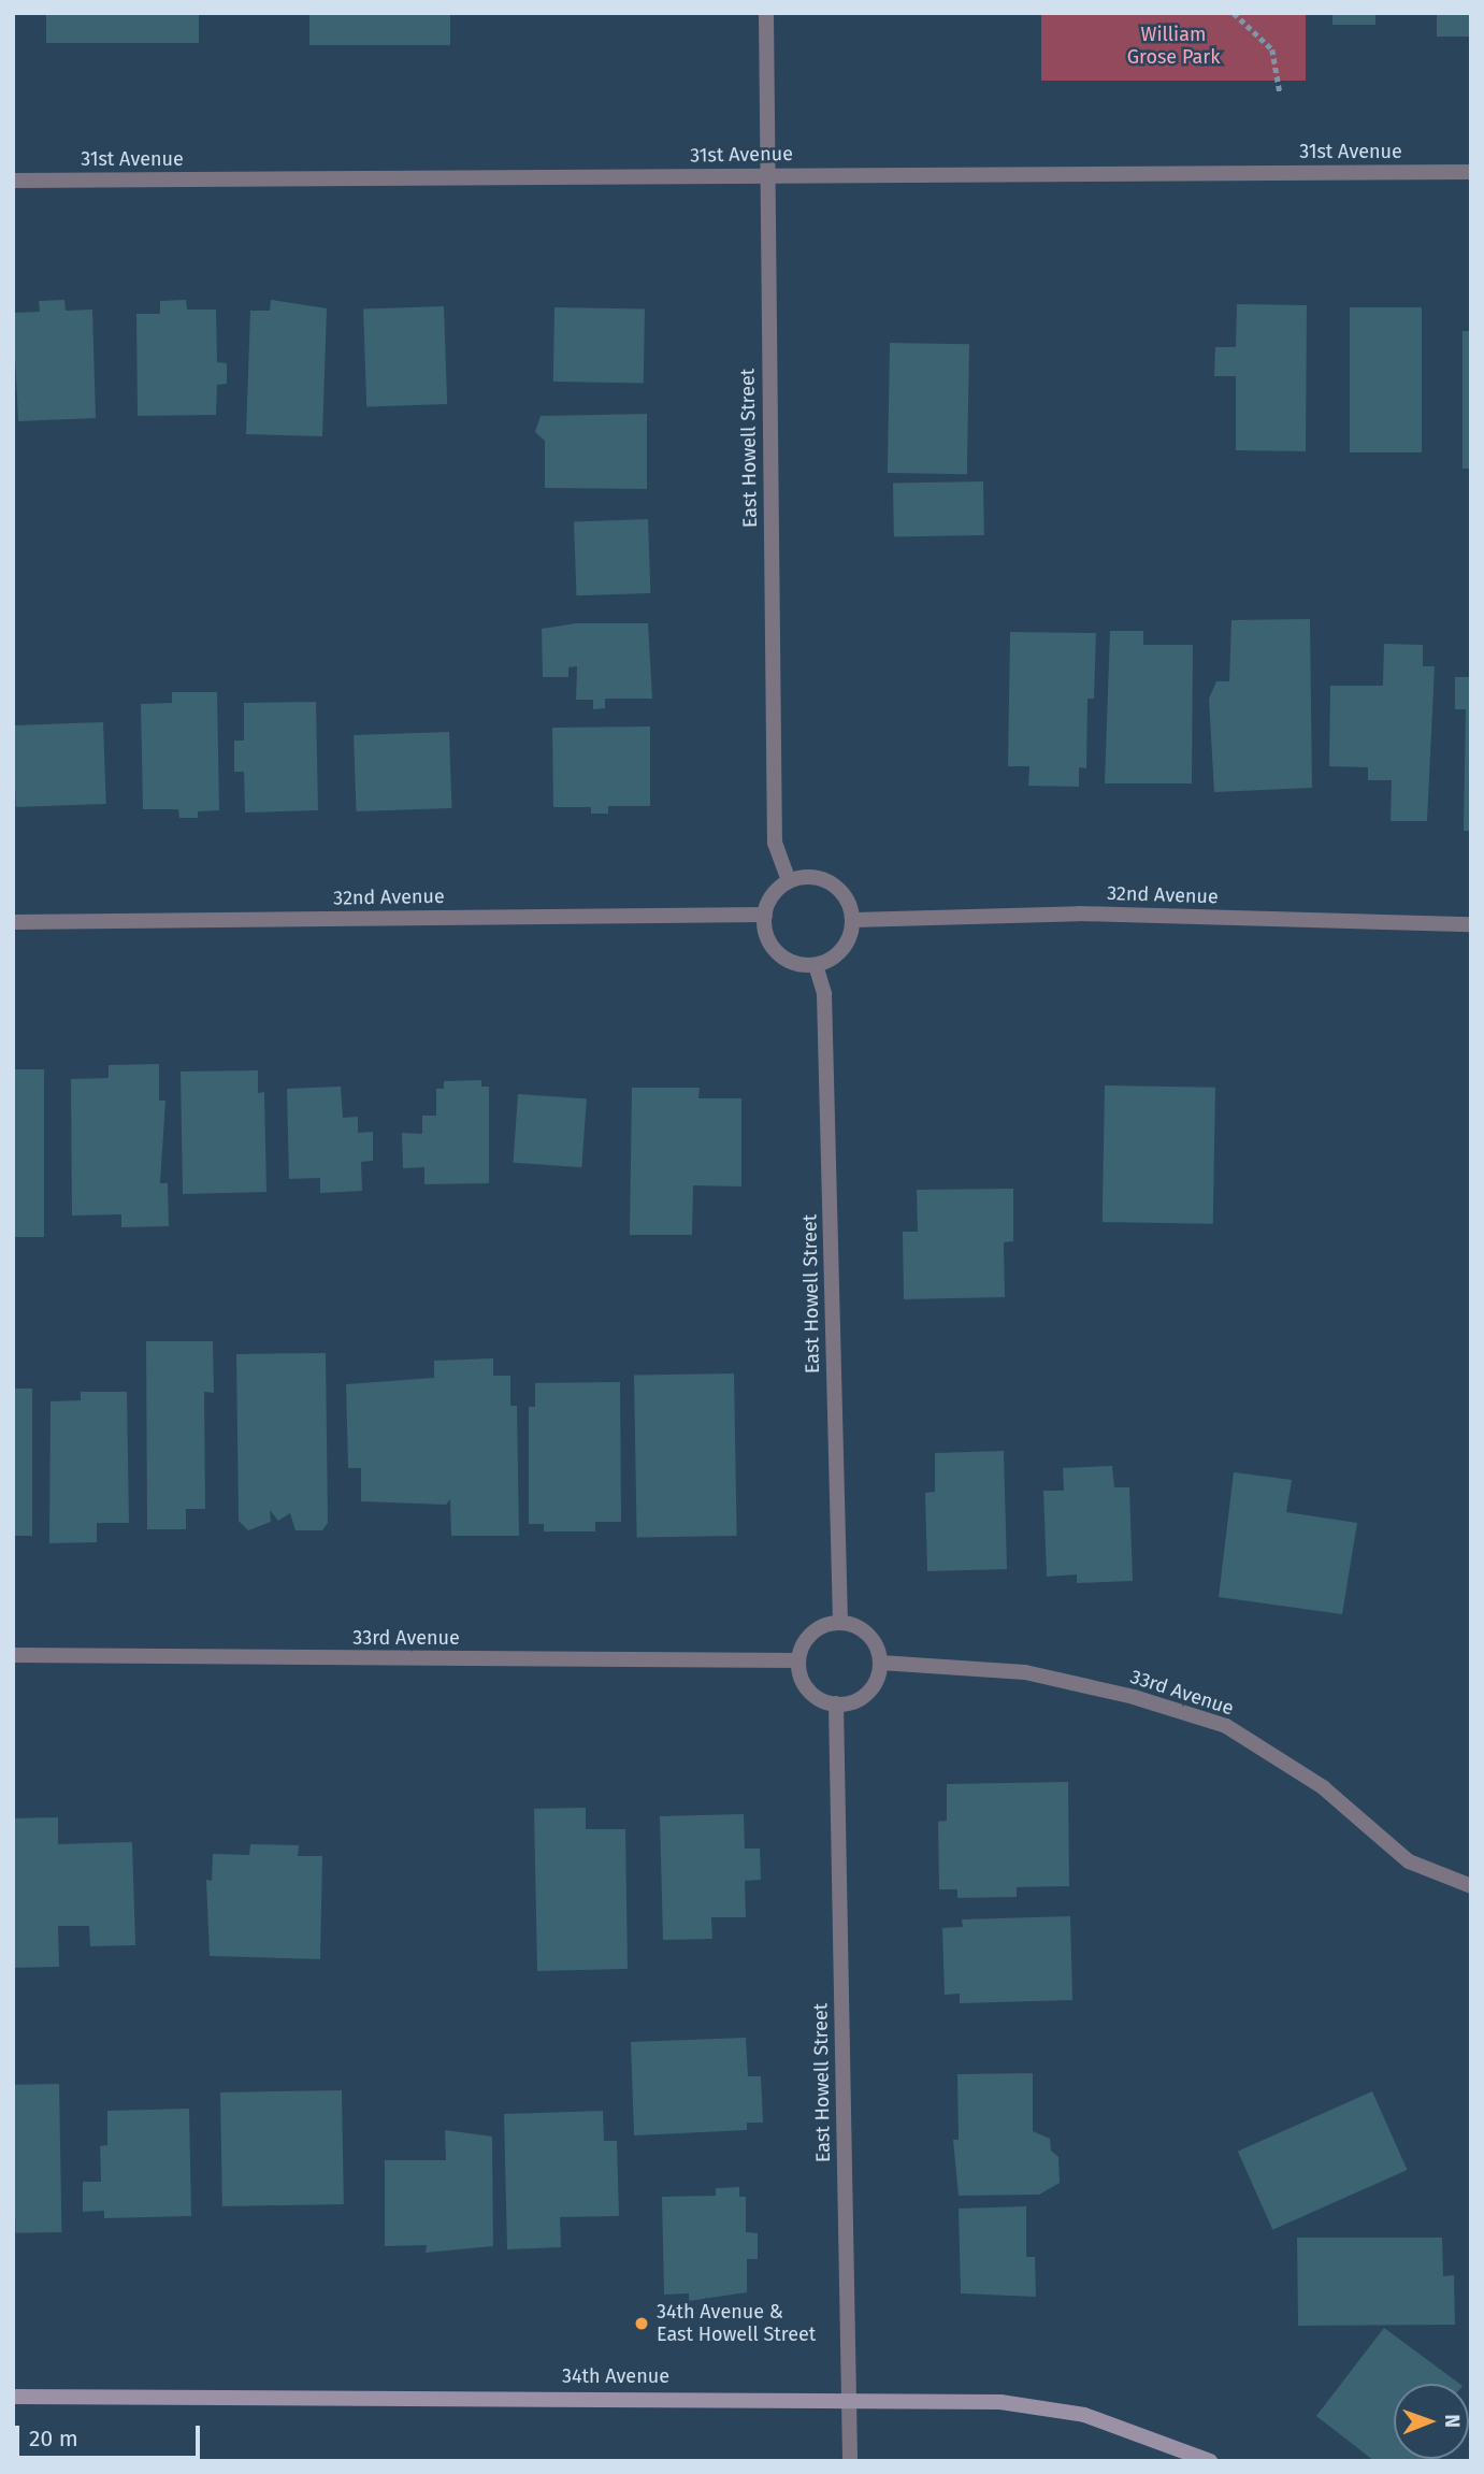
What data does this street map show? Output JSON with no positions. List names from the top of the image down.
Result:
{
  "streets": {
    "street": [
      "31st Avenue",
      "East Howell Street",
      "32nd Avenue",
      "33rd Avenue",
      "34th Avenue"
    ]
  },
  "crossings": [
    ["31st Avenue", "East Howell Street"],
    ["East Howell Street", "32nd Avenue"],
    ["East Howell Street", "33rd Avenue"],
    ["East Howell Street", "34th Avenue"]
  ],
  "parks": ["William Grose Park"],
  "places": ["34th Avenue & East Howell Street"],
  "scale_bar": "20 m",
  "north": "right"
}
